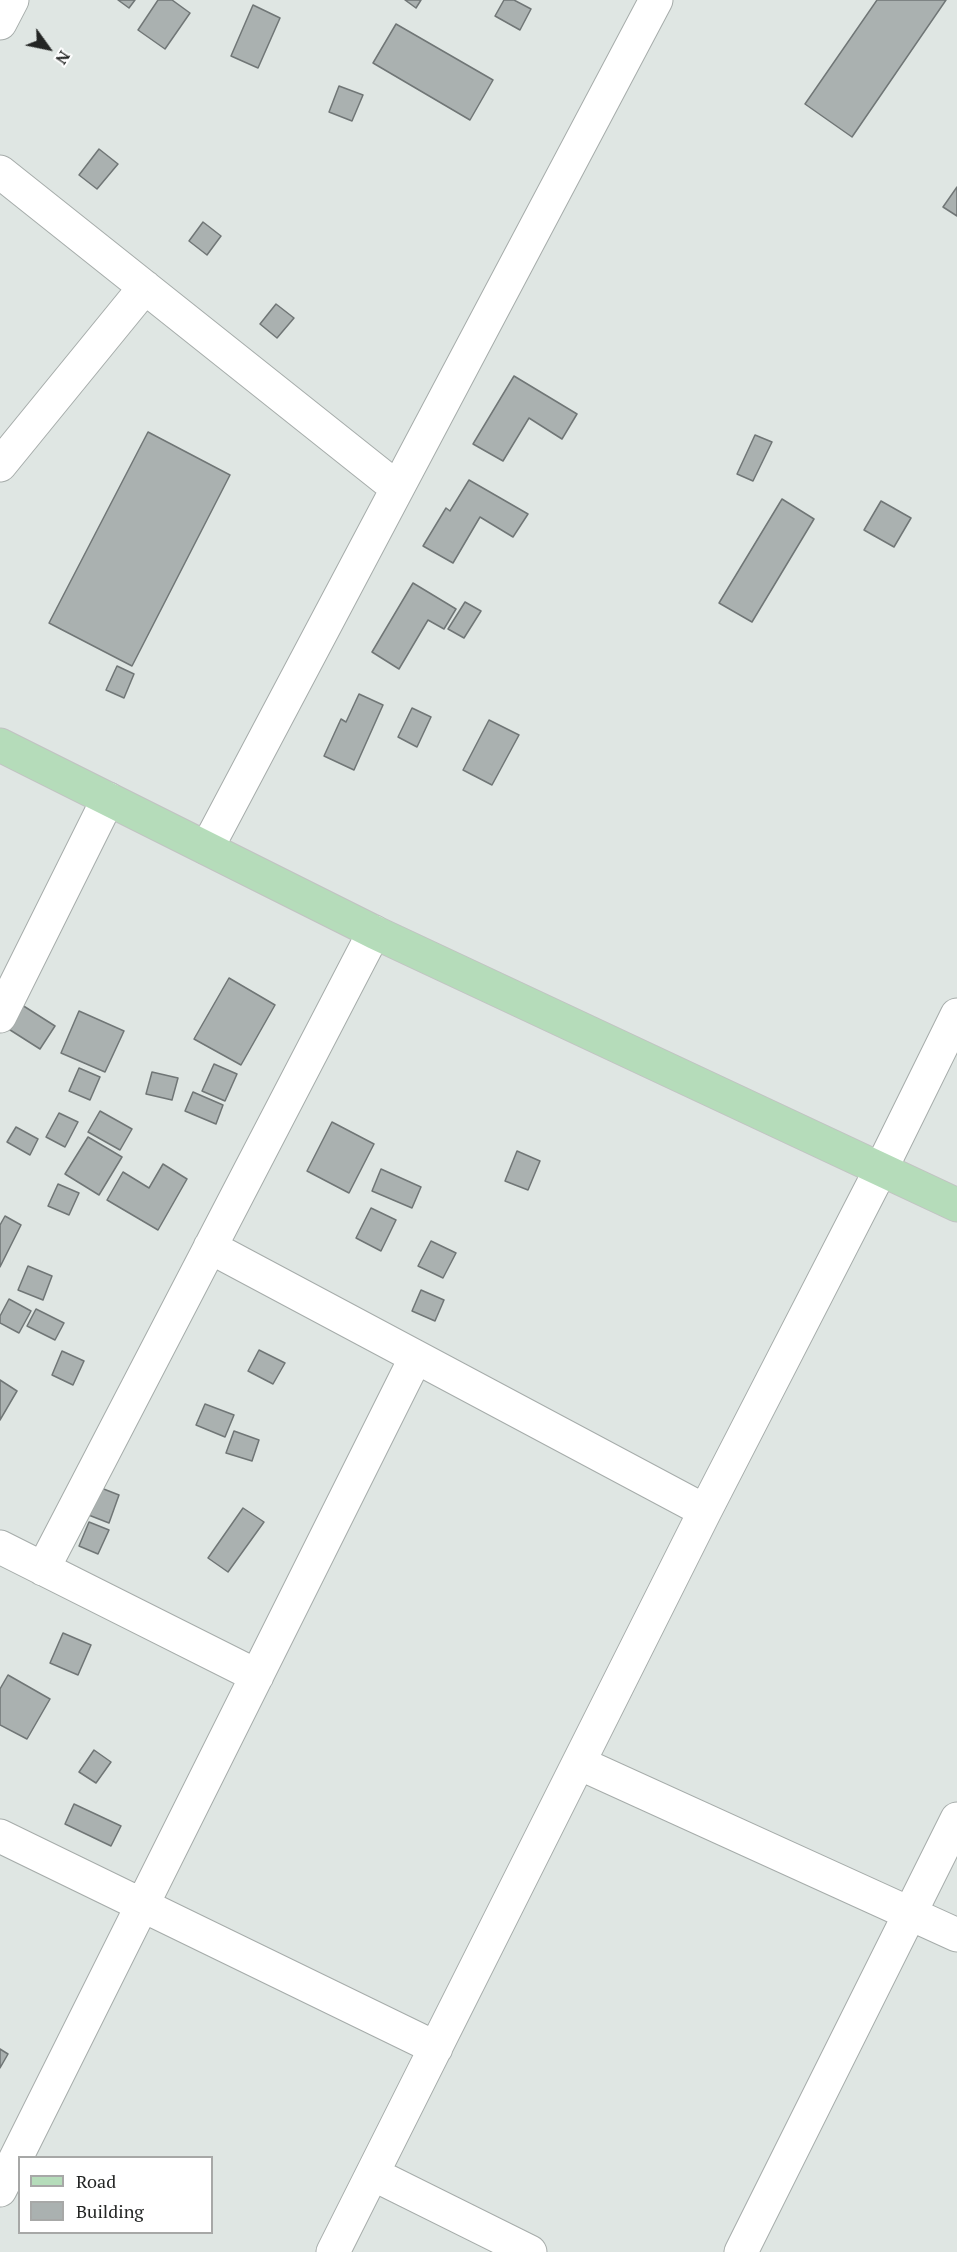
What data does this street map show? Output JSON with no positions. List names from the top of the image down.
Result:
{
  "legend": ["Road", "Building"],
  "north": "bottom right"
}
